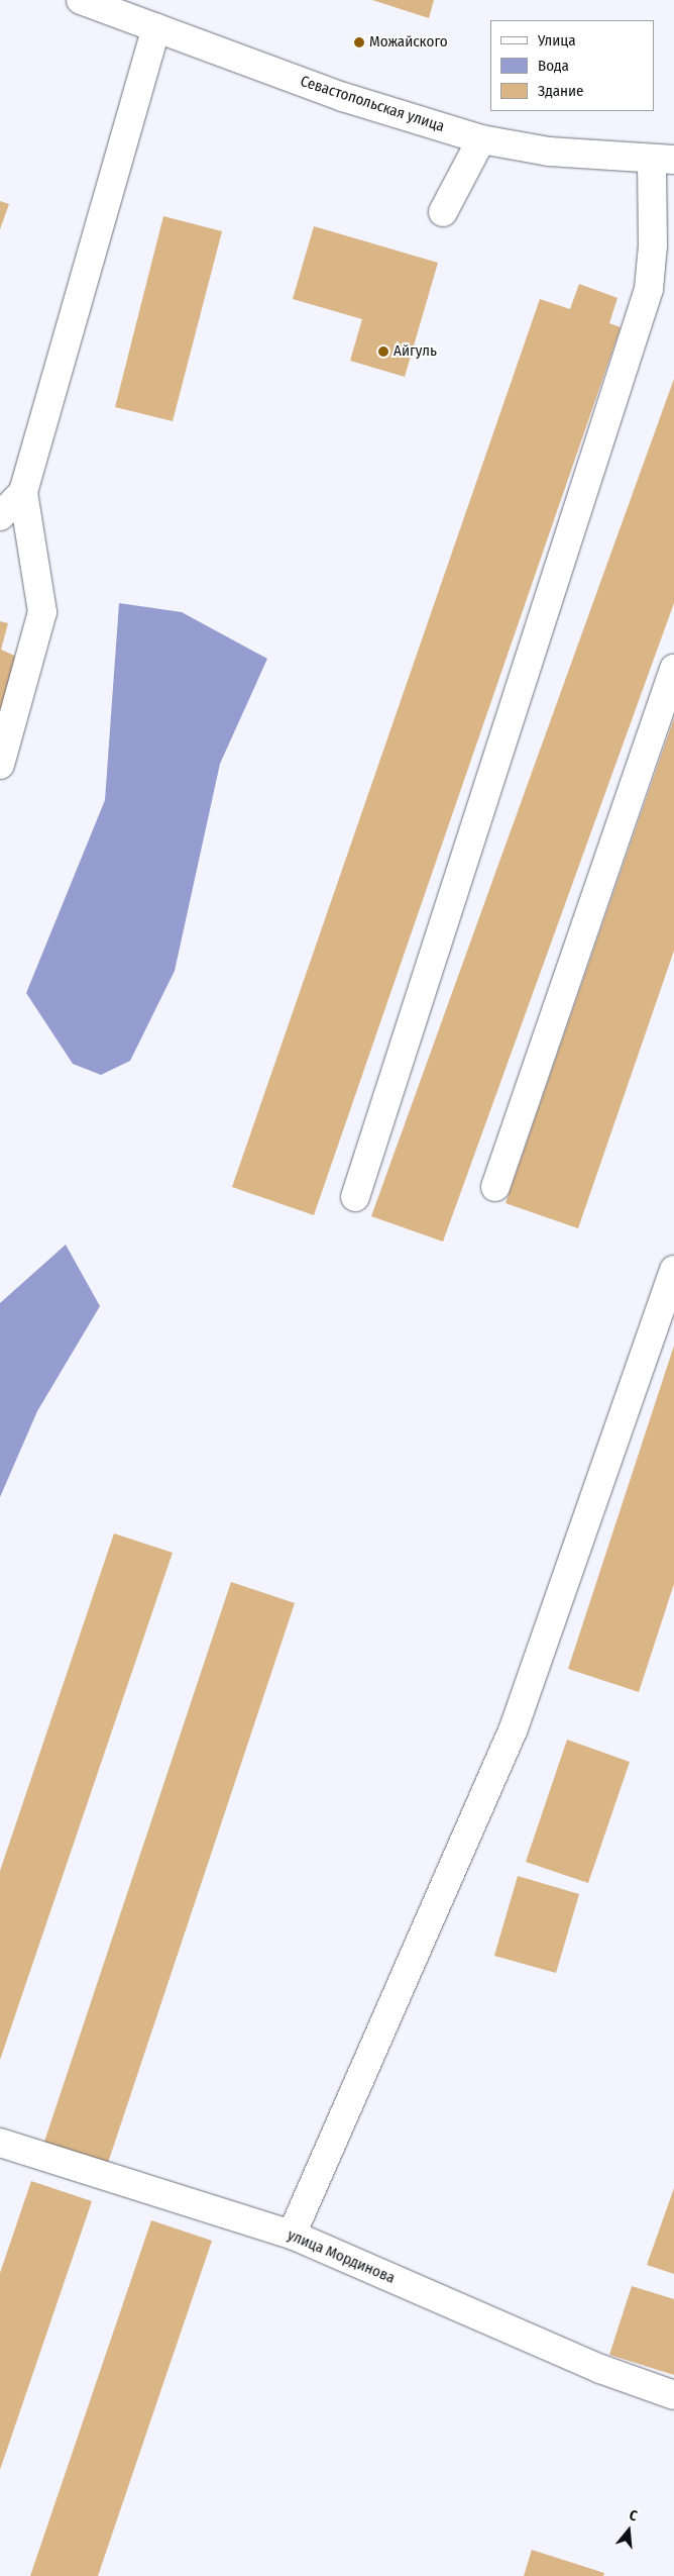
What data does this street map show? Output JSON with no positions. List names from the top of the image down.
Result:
{
  "streets": {
    "street": ["Севастопольская улица", "улица Мординова"]
  },
  "places": ["Можайского", "Айгуль"],
  "legend": ["Улица", "Вода", "Здание"],
  "north": "top"
}
